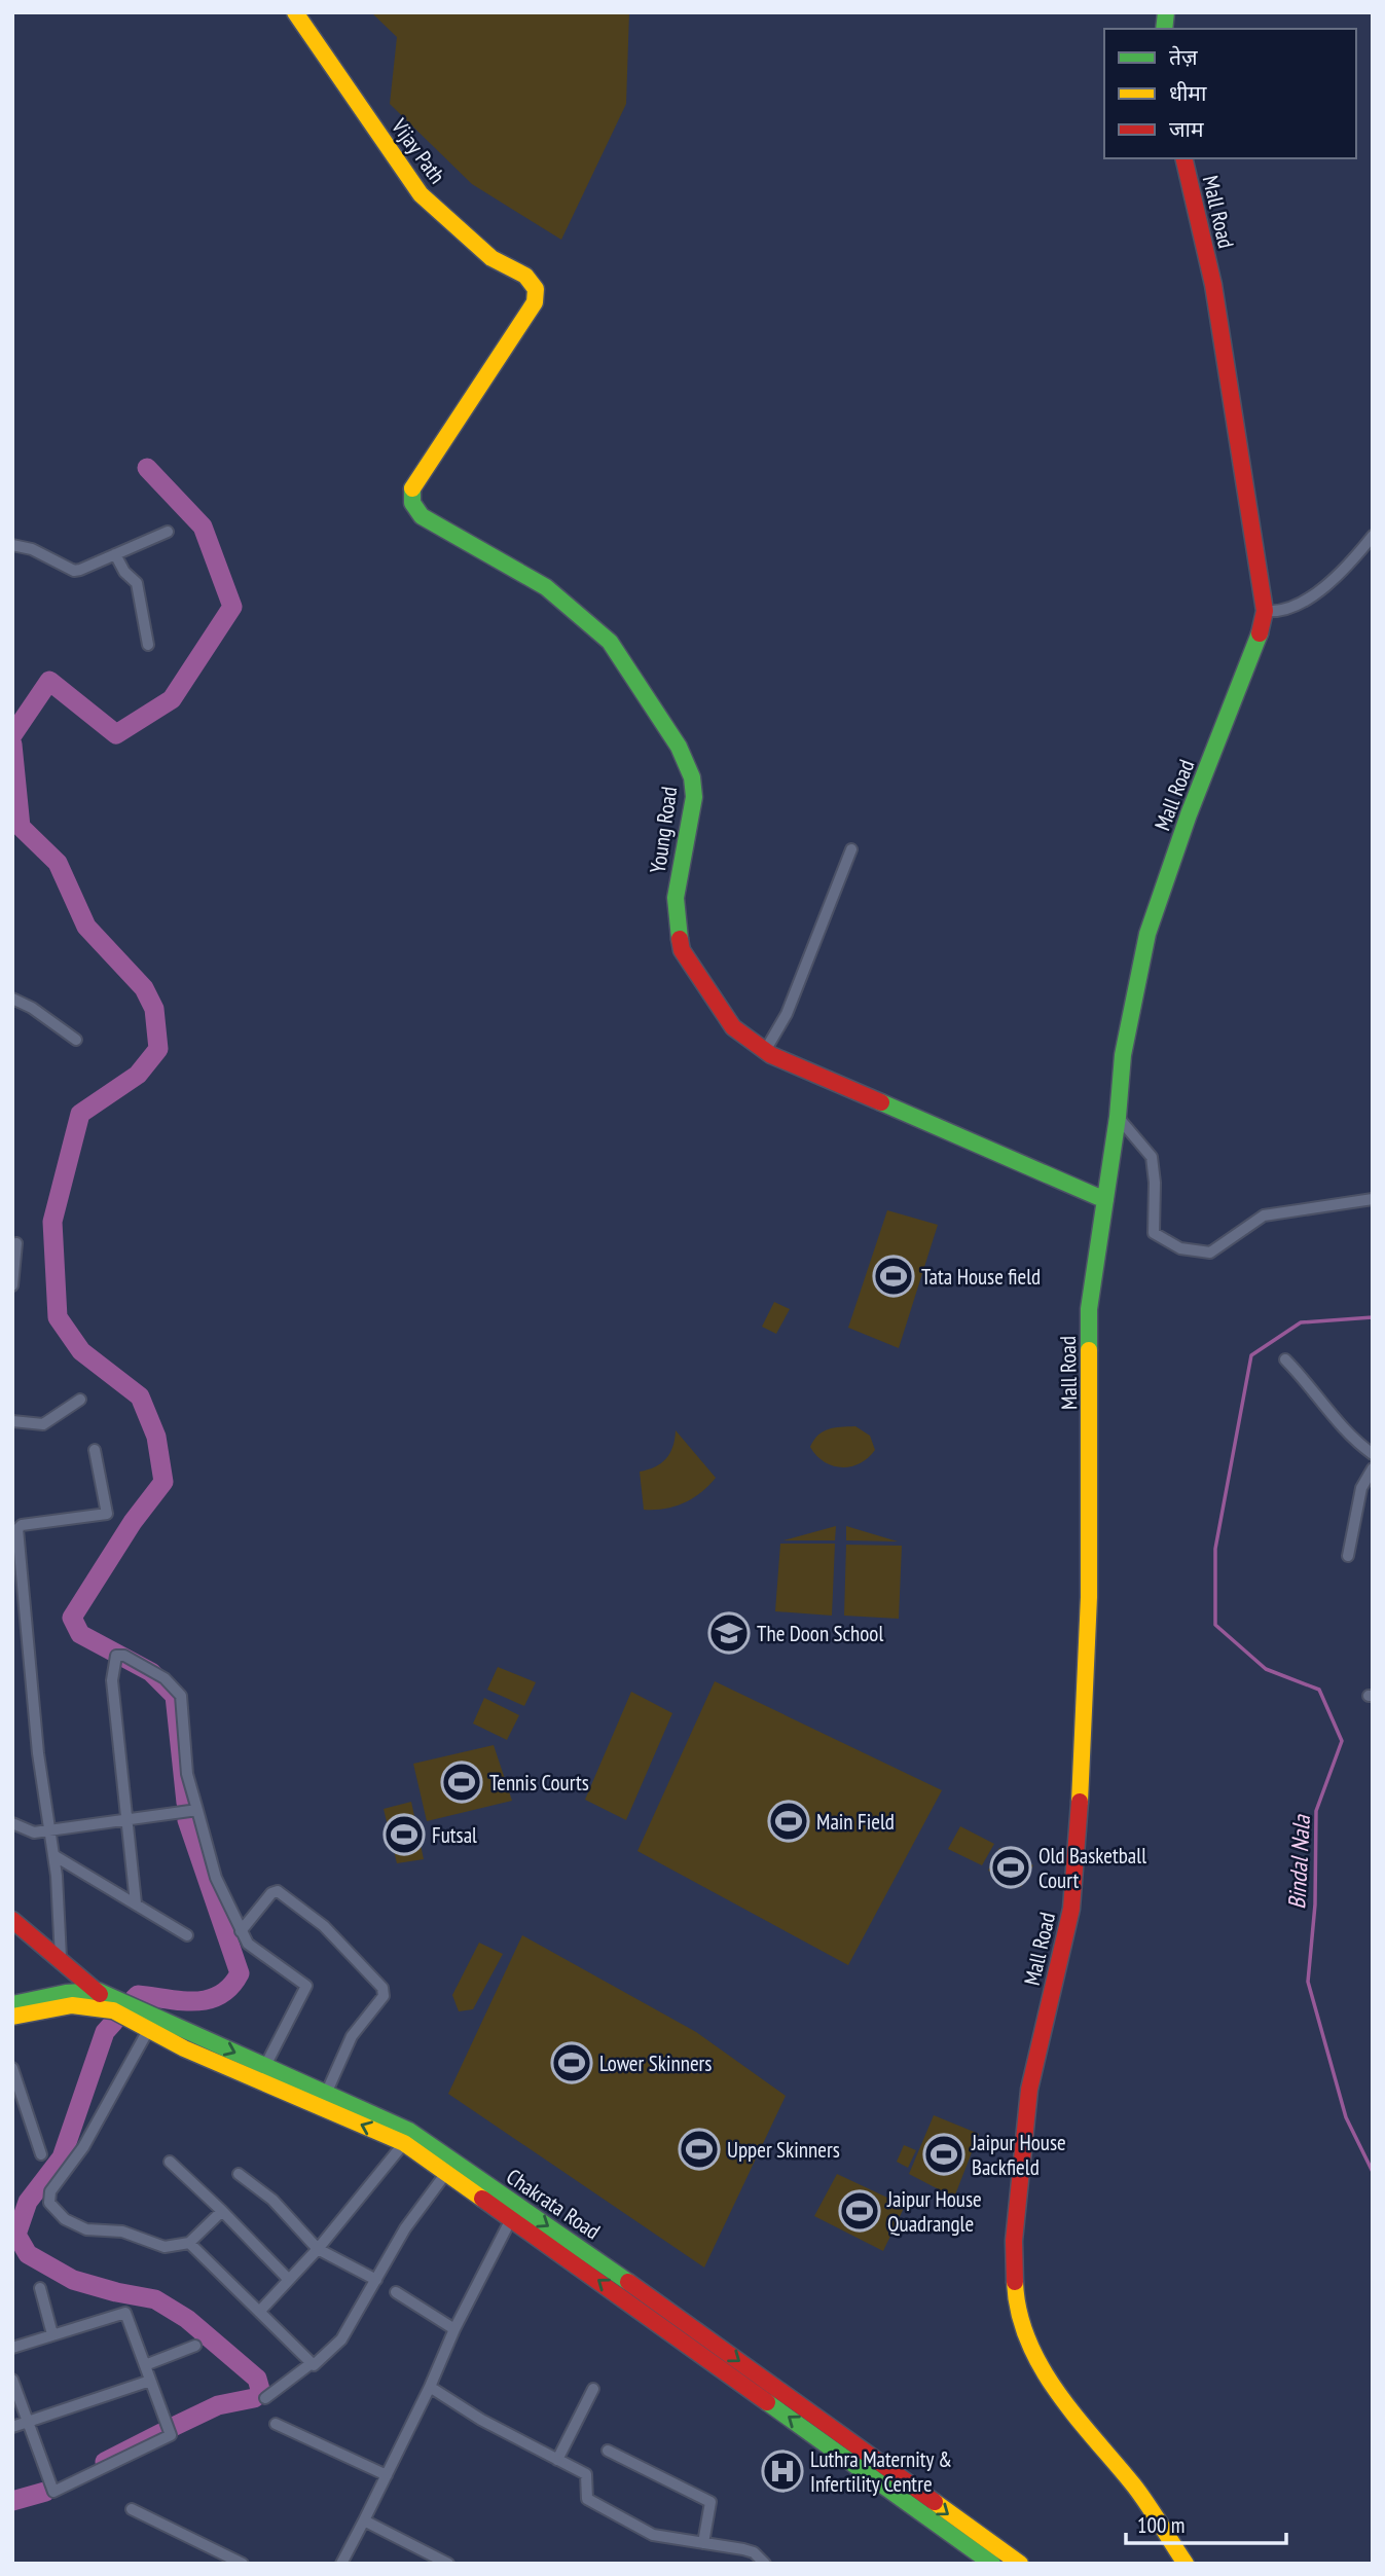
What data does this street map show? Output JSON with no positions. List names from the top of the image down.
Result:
{
  "streets": {
    "street": [
      "Vijay Path",
      "Mall Road",
      "Young Road",
      "Chakrata Road"
    ]
  },
  "crossings": [
    ["Vijay Path", "Young Road"],
    ["Mall Road", "Young Road"]
  ],
  "water": ["Bindal Nala"],
  "places": {
    "sports": [
      "Tata House field",
      "Tennis Courts",
      "Main Field",
      "Futsal",
      "Old Basketball Court",
      "Lower Skinners",
      "Upper Skinners",
      "Jaipur House Backfield",
      "Jaipur House Quadrangle"
    ],
    "school or university": ["The Doon School"],
    "hospital": ["Luthra Maternity & Infertility Centre"]
  },
  "legend": ["तेज़", "धीमा", "जाम"],
  "scale_bar": "100 m"
}
